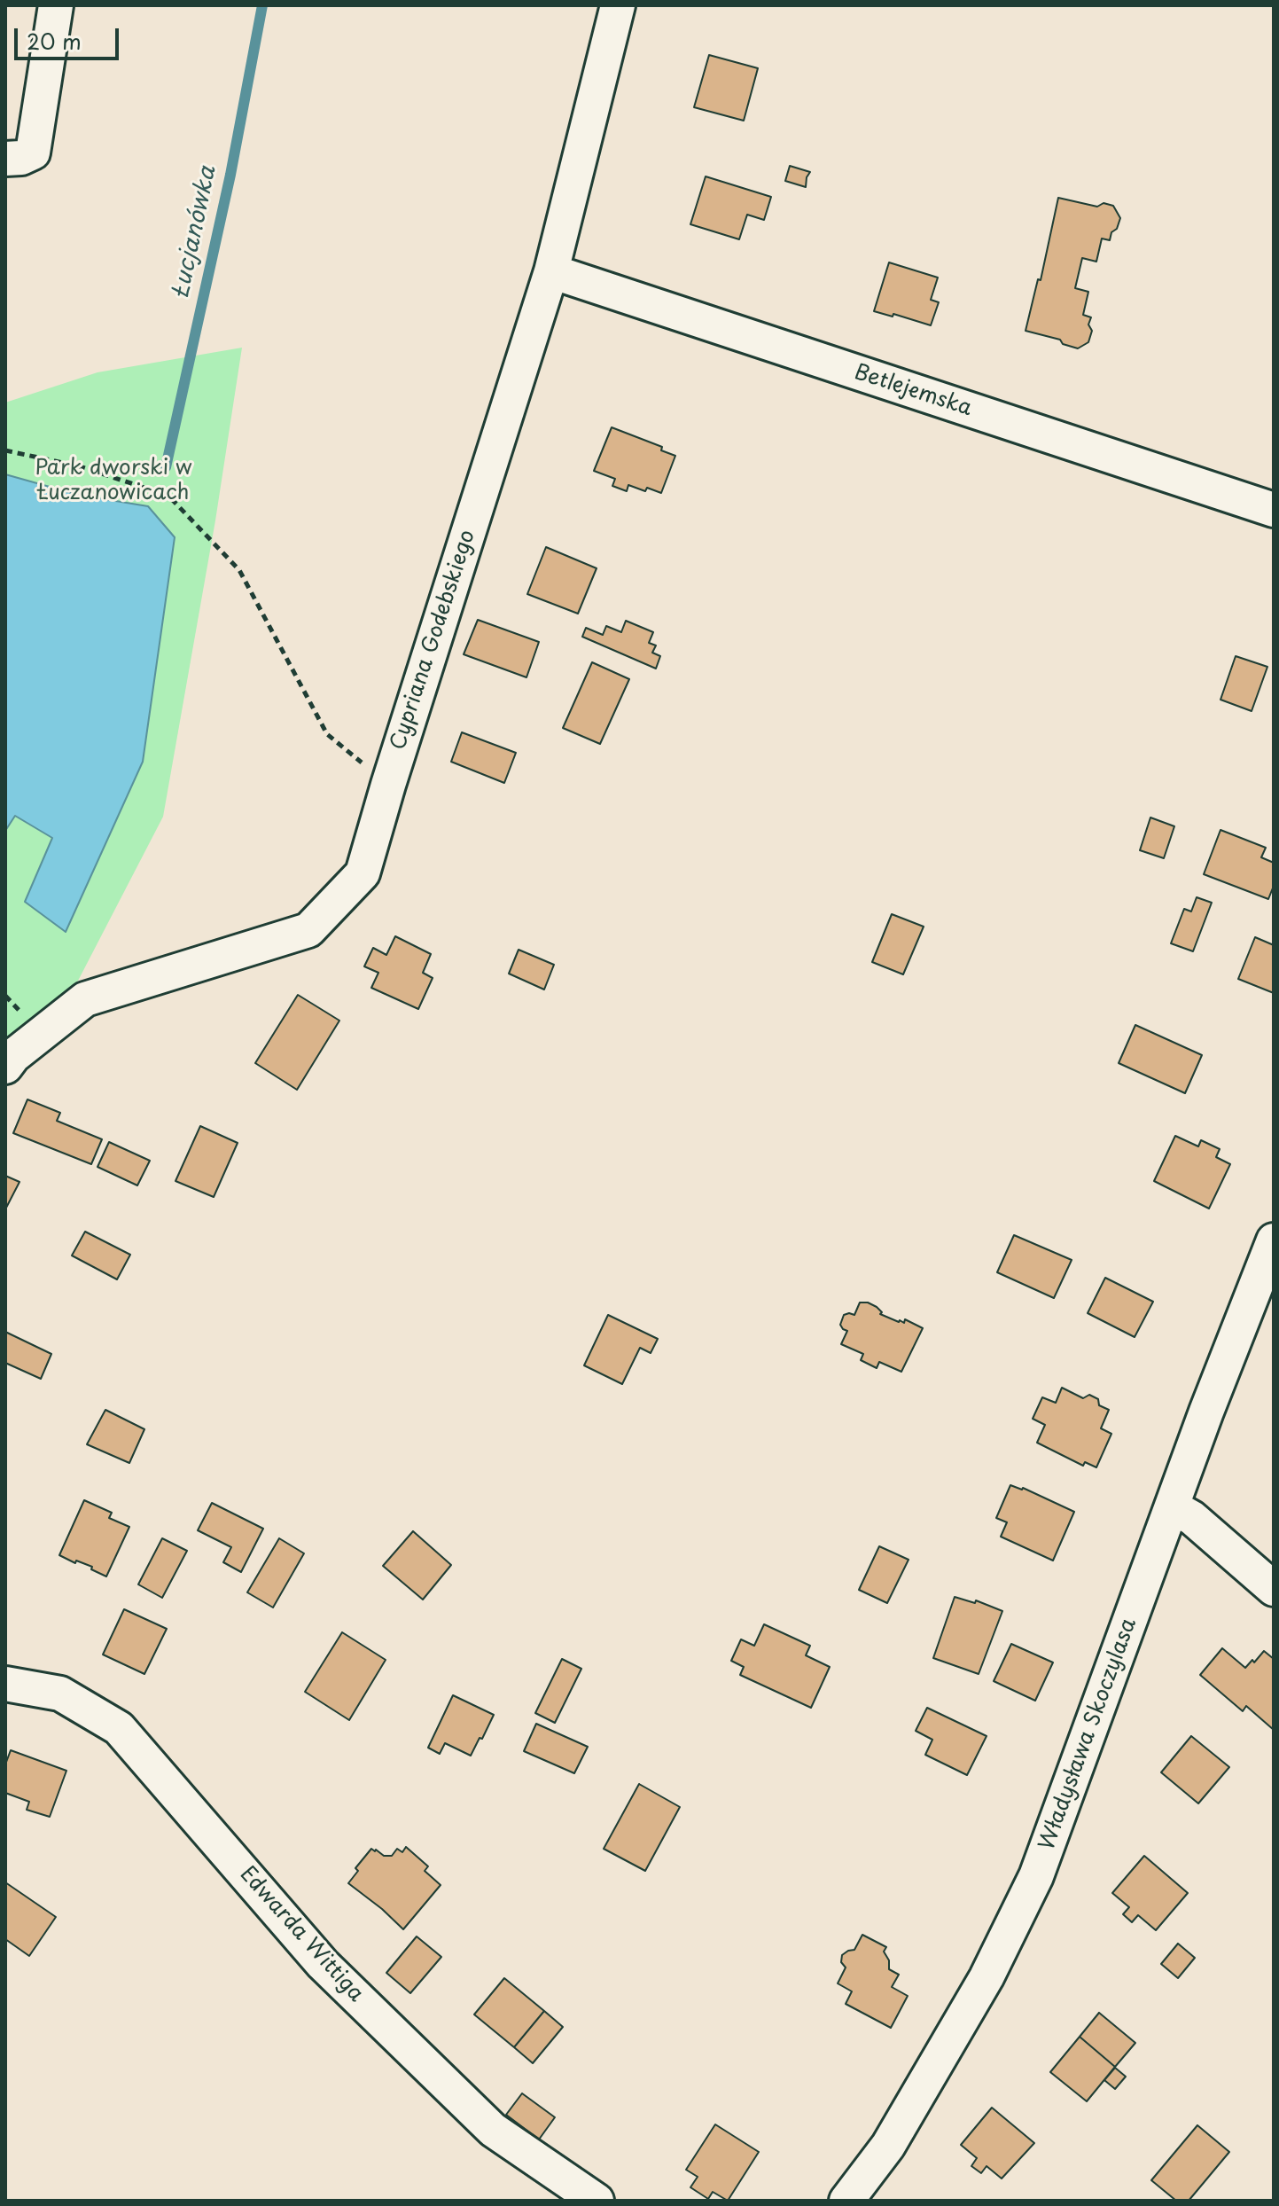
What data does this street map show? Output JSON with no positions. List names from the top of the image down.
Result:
{
  "streets": {
    "street": [
      "Betlejemska",
      "Cypriana Godebskiego",
      "Władysława Skoczylasa",
      "Edwarda Wittiga"
    ]
  },
  "crossings": [
    ["Betlejemska", "Cypriana Godebskiego"]
  ],
  "water": ["Łucjanówka"],
  "parks": ["Park dworski w Łuczanowicach"],
  "scale_bar": "20 m"
}
